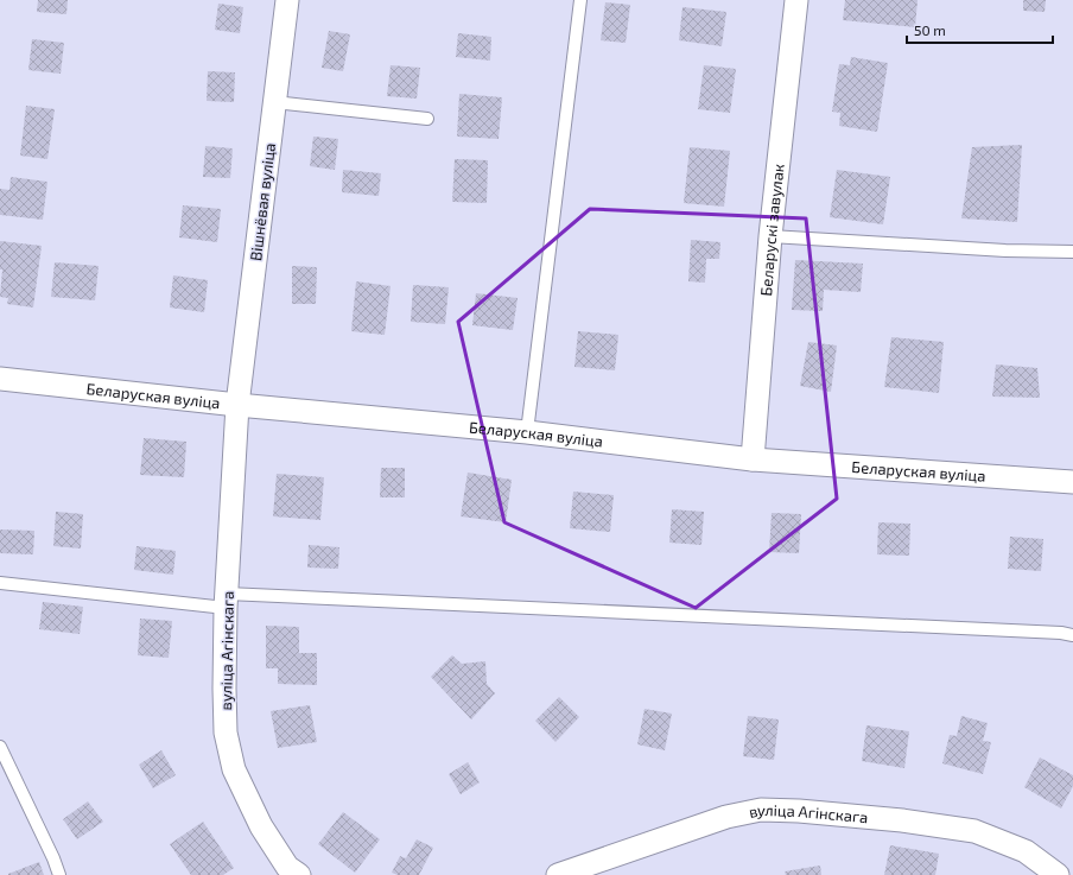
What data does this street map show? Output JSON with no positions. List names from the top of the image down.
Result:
{
  "streets": {
    "street": [
      "Вішнёвая вуліца",
      "Беларускі завулак",
      "Беларуская вуліца",
      "вуліца Агінскага"
    ]
  },
  "crossings": [
    ["Вішнёвая вуліца", "Беларуская вуліца"],
    ["Вішнёвая вуліца", "вуліца Агінскага"],
    ["Беларускі завулак", "Беларуская вуліца"],
    ["Беларуская вуліца", "вуліца Агінскага"]
  ],
  "scale_bar": "50 m"
}
